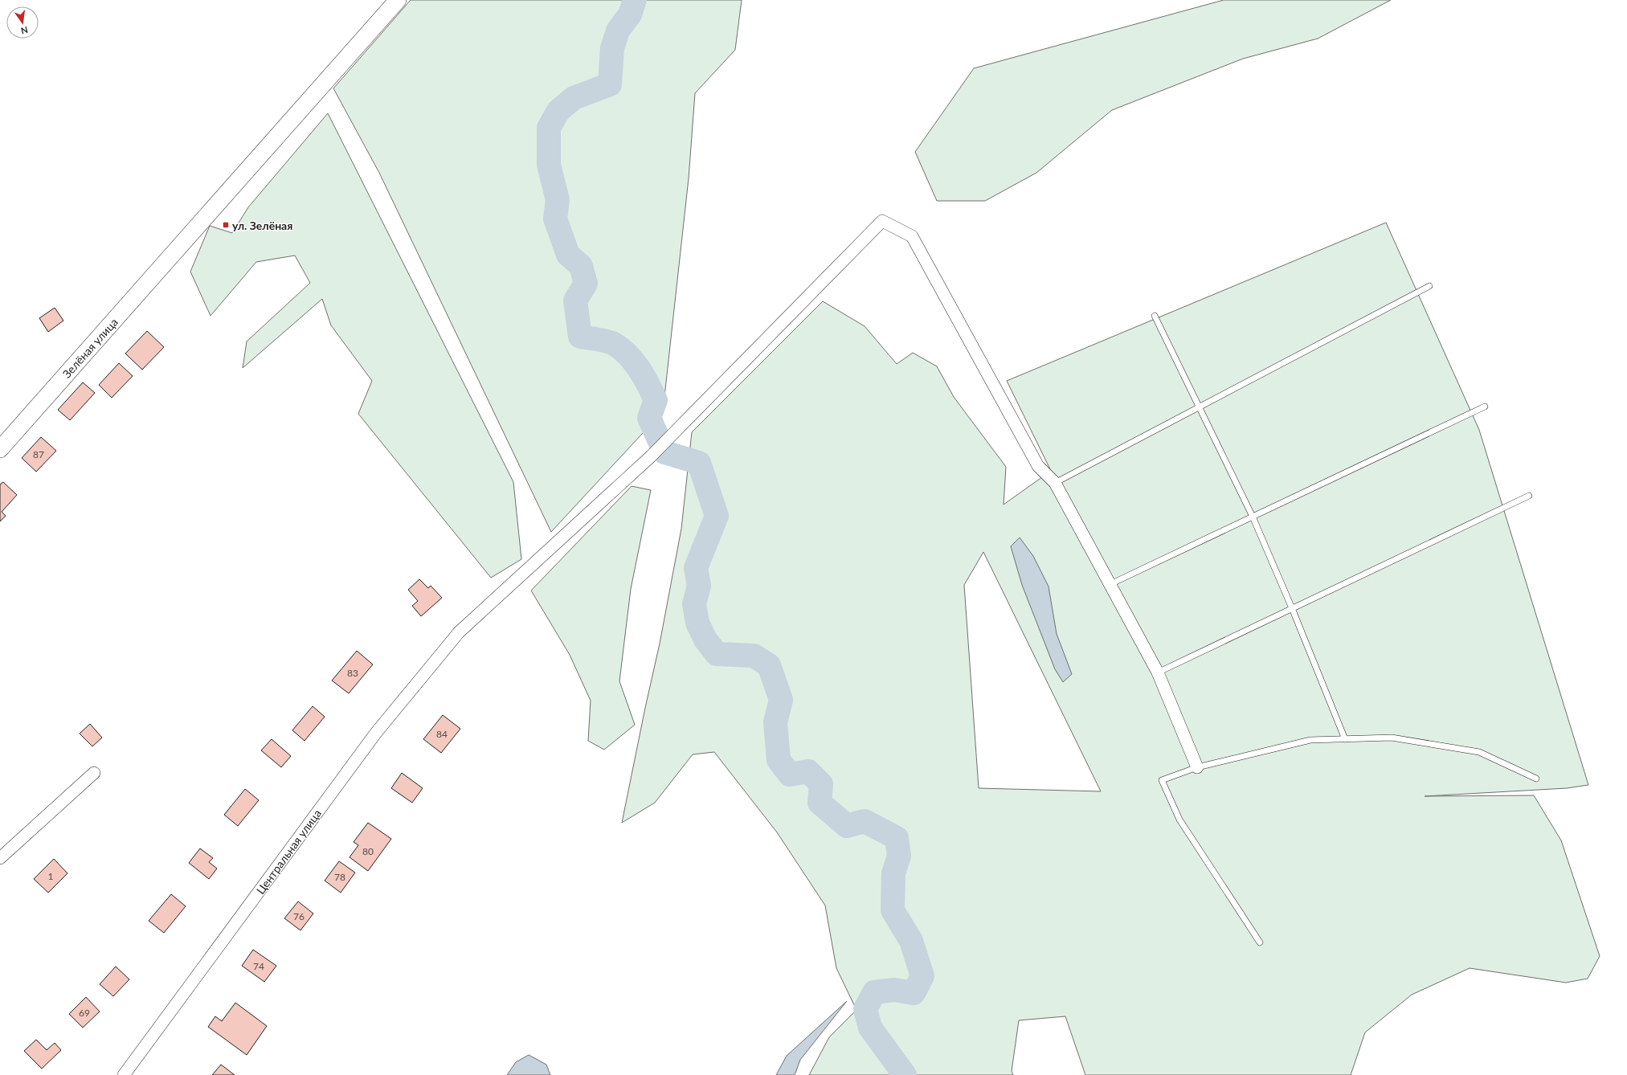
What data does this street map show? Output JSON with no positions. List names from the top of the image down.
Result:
{
  "streets": {
    "main road": ["Зелёная улица"],
    "street": ["Центральная улица"]
  },
  "places": {
    "transit": ["ул. Зелёная"]
  },
  "house_numbers": [
    "87",
    "83",
    "84",
    "80",
    "1",
    "78",
    "76",
    "74",
    "69"
  ],
  "north": "bottom"
}
